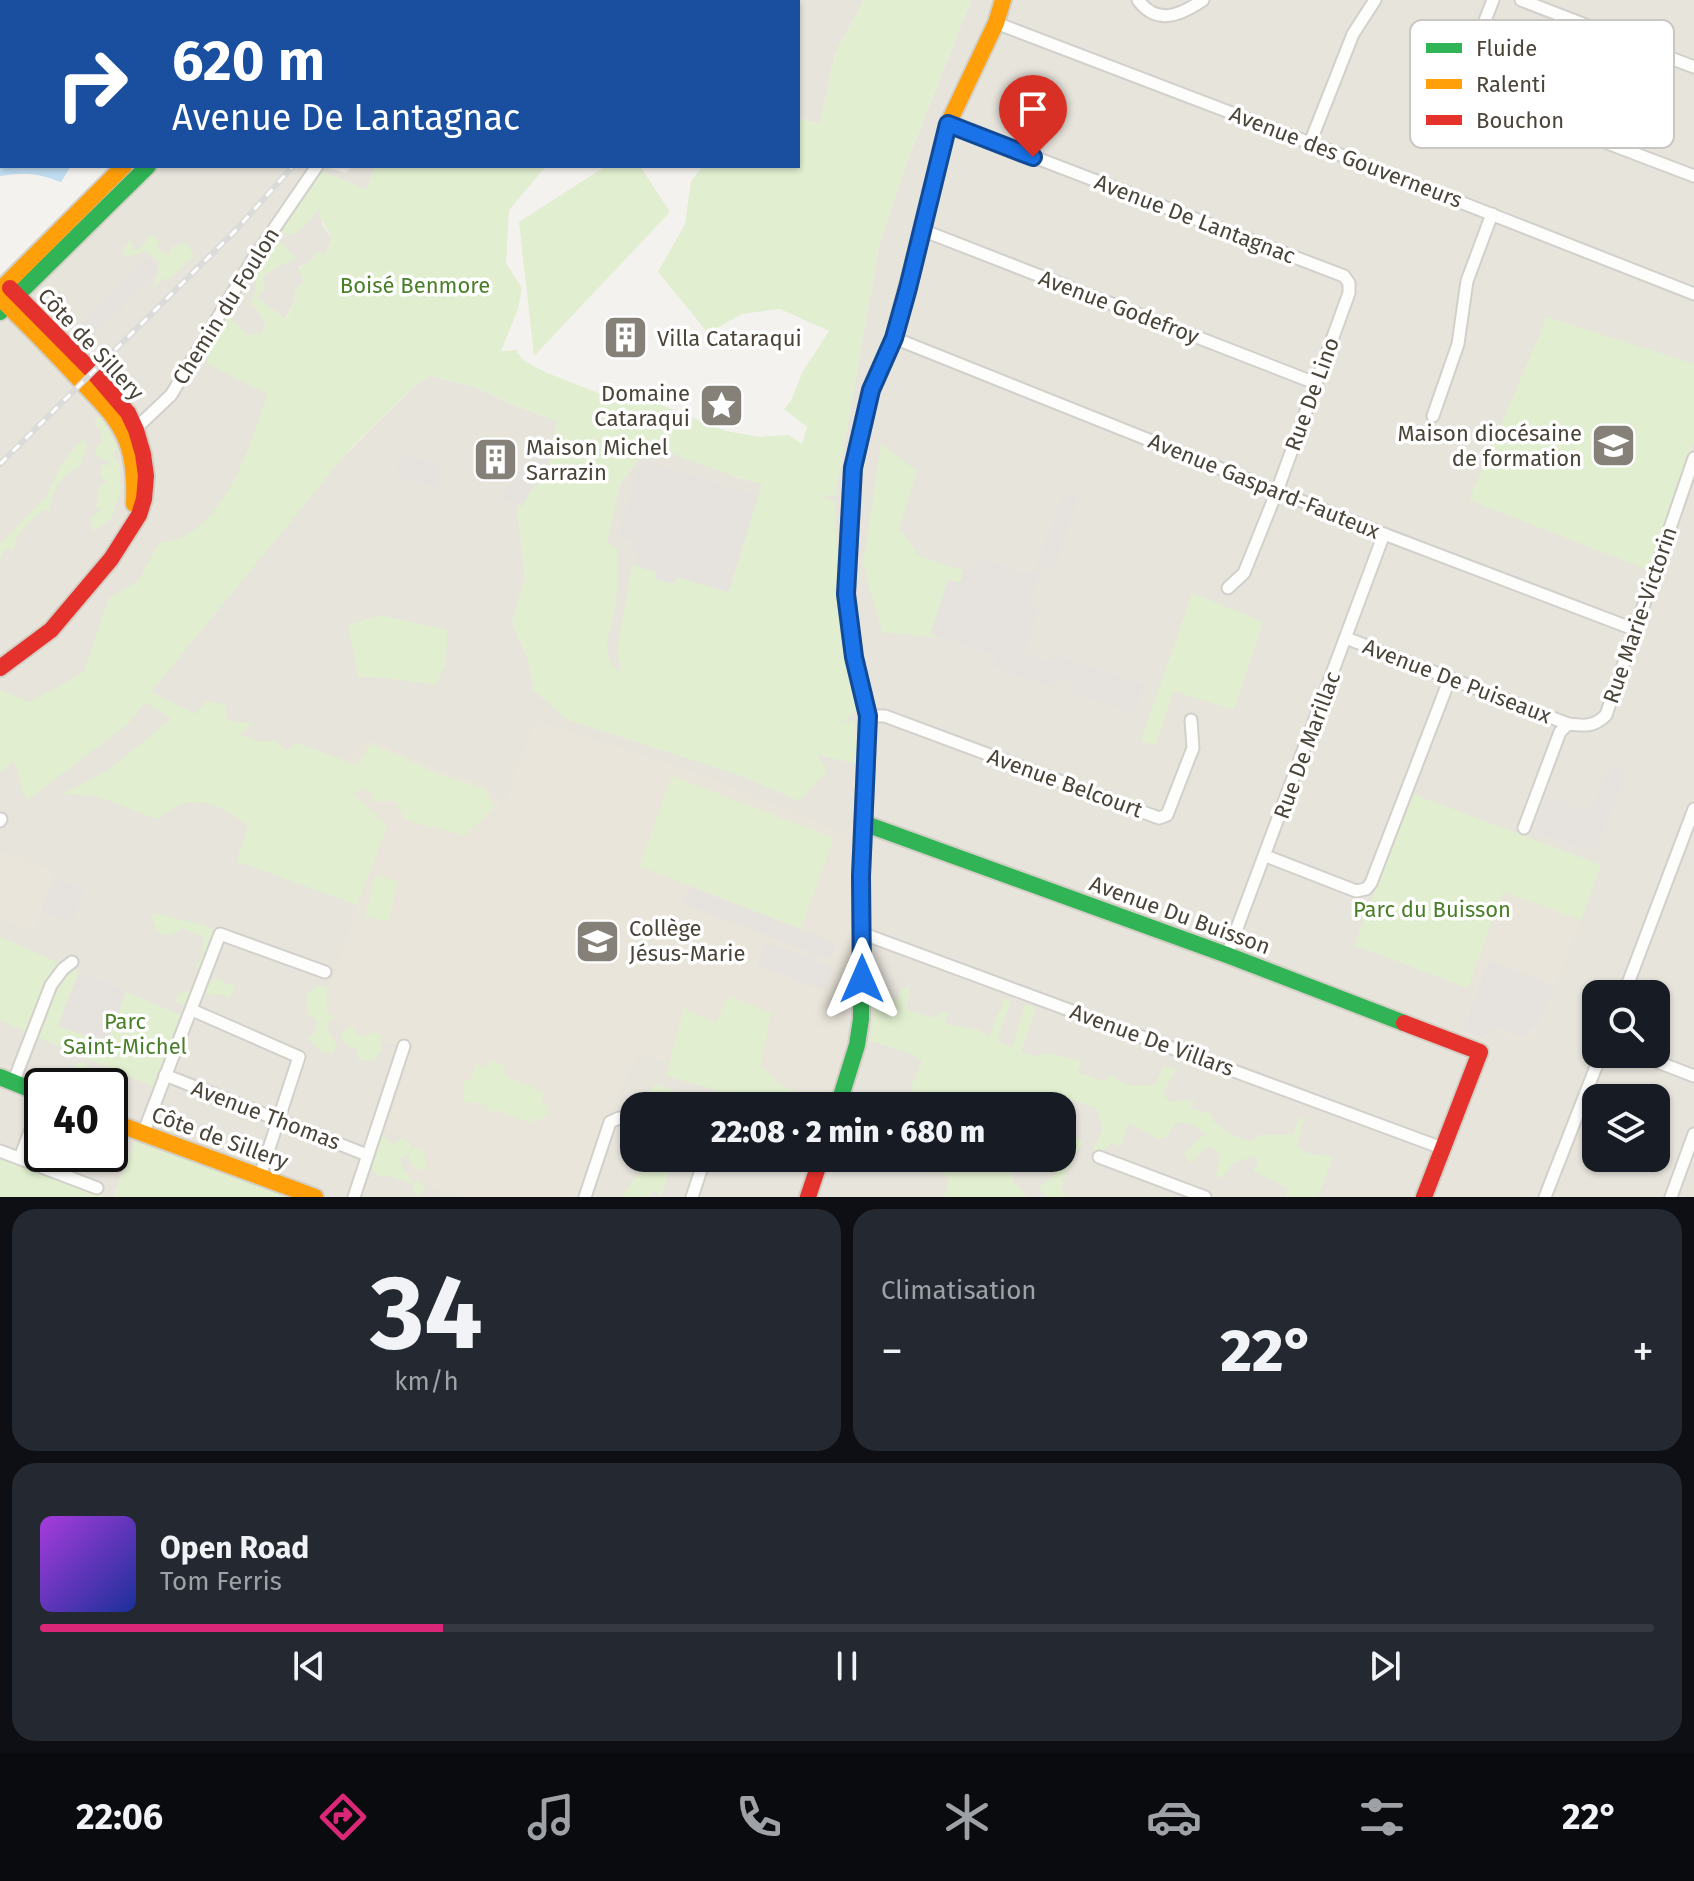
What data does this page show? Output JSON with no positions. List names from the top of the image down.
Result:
{
  "streets": {
    "street": [
      "Avenue des Gouverneurs",
      "Avenue De Lantagnac",
      "Chemin du Foulon",
      "Avenue Godefroy",
      "Côte de Sillery",
      "Rue De Lino",
      "Avenue Gaspard-Fauteux",
      "Rue Marie-Victorin",
      "Avenue De Puiseaux",
      "Rue De Marillac",
      "Avenue Belcourt",
      "Avenue Du Buisson",
      "Avenue De Villars",
      "Avenue Thomas"
    ]
  },
  "crossings": [
    ["Avenue De Lantagnac", "Rue De Lino"],
    ["Chemin du Foulon", "Côte de Sillery"],
    ["Avenue Godefroy", "Rue De Lino"],
    ["Rue De Lino", "Avenue Gaspard-Fauteux"],
    ["Avenue Gaspard-Fauteux", "Rue Marie-Victorin"],
    ["Avenue Gaspard-Fauteux", "Rue De Marillac"],
    ["Rue Marie-Victorin", "Avenue De Puiseaux"],
    ["Avenue De Puiseaux", "Rue De Marillac"],
    ["Rue De Marillac", "Avenue Du Buisson"],
    ["Avenue Du Buisson", "Avenue De Villars"]
  ],
  "parks": ["Boisé Benmore", "Parc du Buisson", "Parc Saint-Michel"],
  "places": {
    "building": ["Villa Cataraqui", "Maison Michel Sarrazin"],
    "place": ["Domaine Cataraqui"],
    "school or university": ["Maison diocésaine de formation", "Collège Jésus-Marie"]
  },
  "legend": ["Fluide", "Ralenti", "Bouchon"],
  "page": {
    "turn": ["620 m", "Avenue De Lantagnac"],
    "limit": "40",
    "trip": "22:08 · 2 min · 680 m",
    "tile": [
      ["34", "km/h"],
      "Climatisation"
    ],
    "heat": ["−", "22°", "+"],
    "song": ["Open Road", "Tom Ferris"],
    "tabs": ["22:06", "22°"]
  }
}
